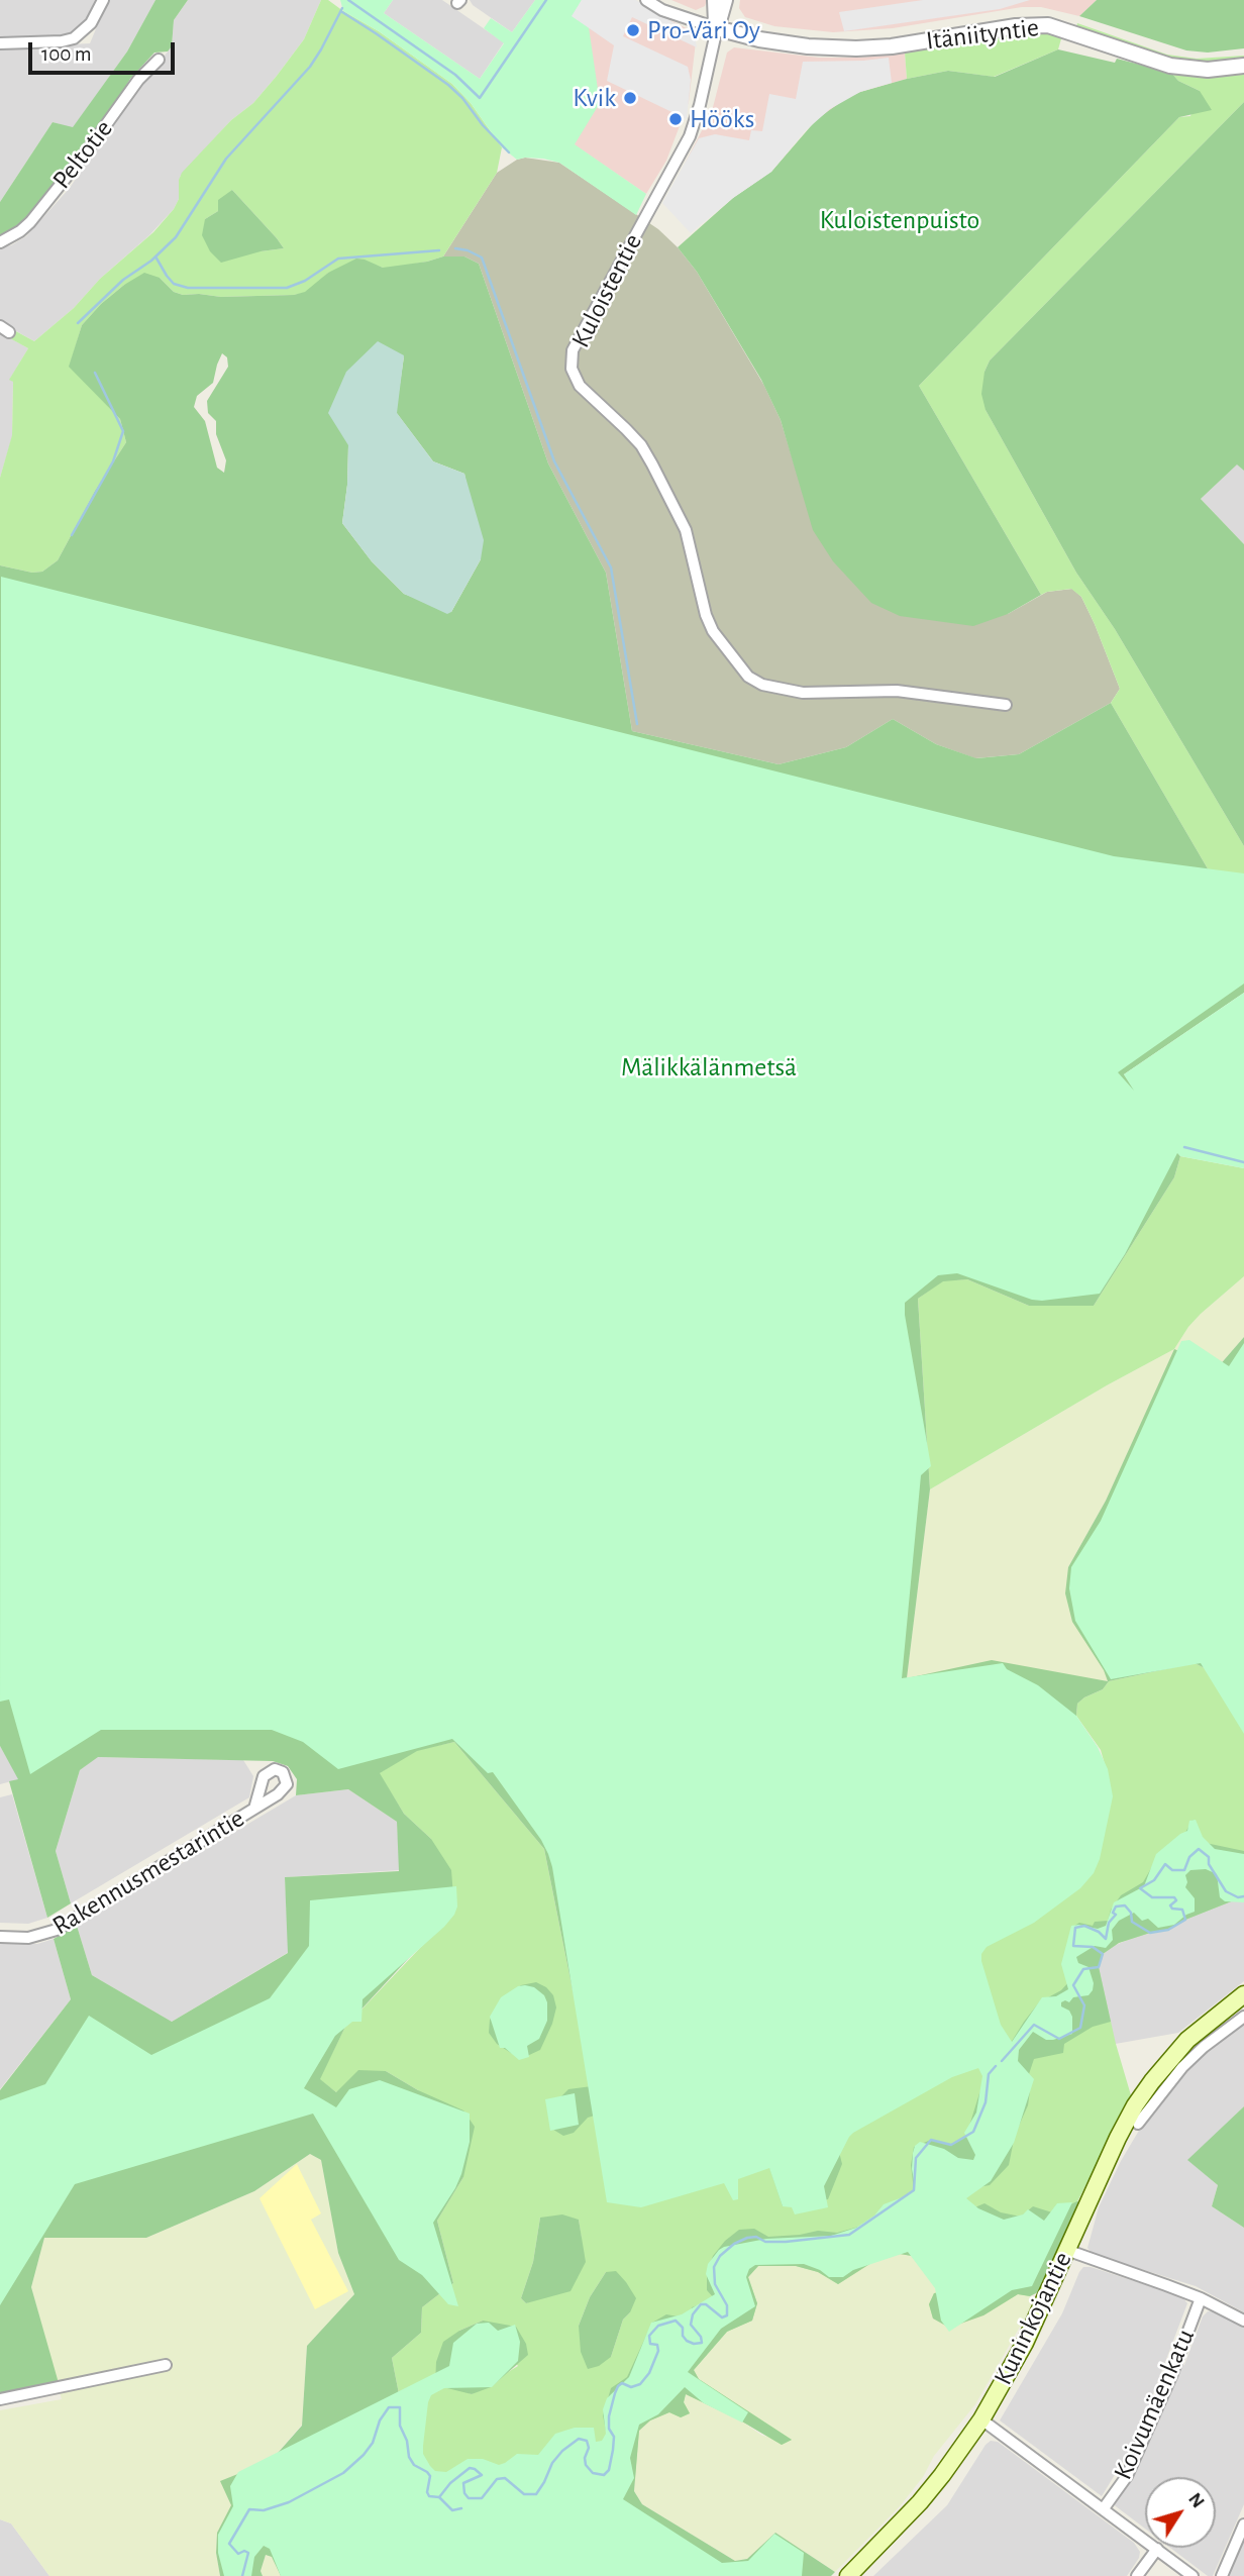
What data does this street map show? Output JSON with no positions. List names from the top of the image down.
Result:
{
  "streets": {
    "main road": ["Kuninkojantie"],
    "street": [
      "Itäniityntie",
      "Peltotie",
      "Kuloistentie",
      "Rakennusmestarintie",
      "Koivumäenkatu"
    ]
  },
  "crossings": [
    ["Itäniityntie", "Kuloistentie"]
  ],
  "parks": ["Kuloistenpuisto", "Mälikkälänmetsä"],
  "places": ["Pro-Väri Oy", "Kvik", "Hööks"],
  "scale_bar": "100 m",
  "north": "top right"
}
